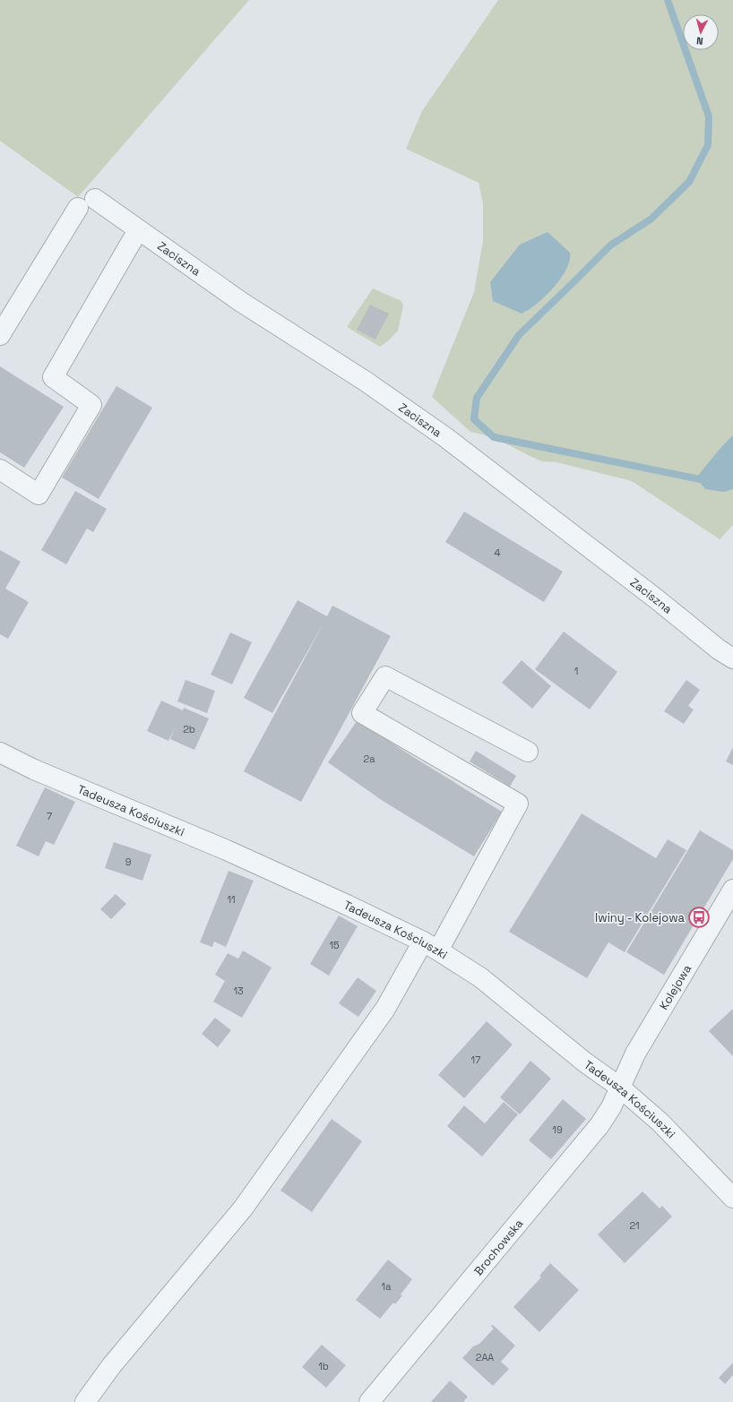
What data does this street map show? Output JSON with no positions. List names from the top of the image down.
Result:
{
  "streets": {
    "street": [
      "Zaciszna",
      "Tadeusza Kościuszki",
      "Kolejowa",
      "Brochowska"
    ]
  },
  "crossings": [
    ["Tadeusza Kościuszki", "Kolejowa"],
    ["Tadeusza Kościuszki", "Brochowska"],
    ["Kolejowa", "Brochowska"]
  ],
  "places": {
    "bus stop": ["Iwiny - Kolejowa"]
  },
  "house_numbers": [
    "4",
    "1",
    "2b",
    "2a",
    "7",
    "9",
    "11",
    "15",
    "13",
    "17",
    "19",
    "21",
    "1a",
    "2AA",
    "1b"
  ],
  "north": "bottom"
}
